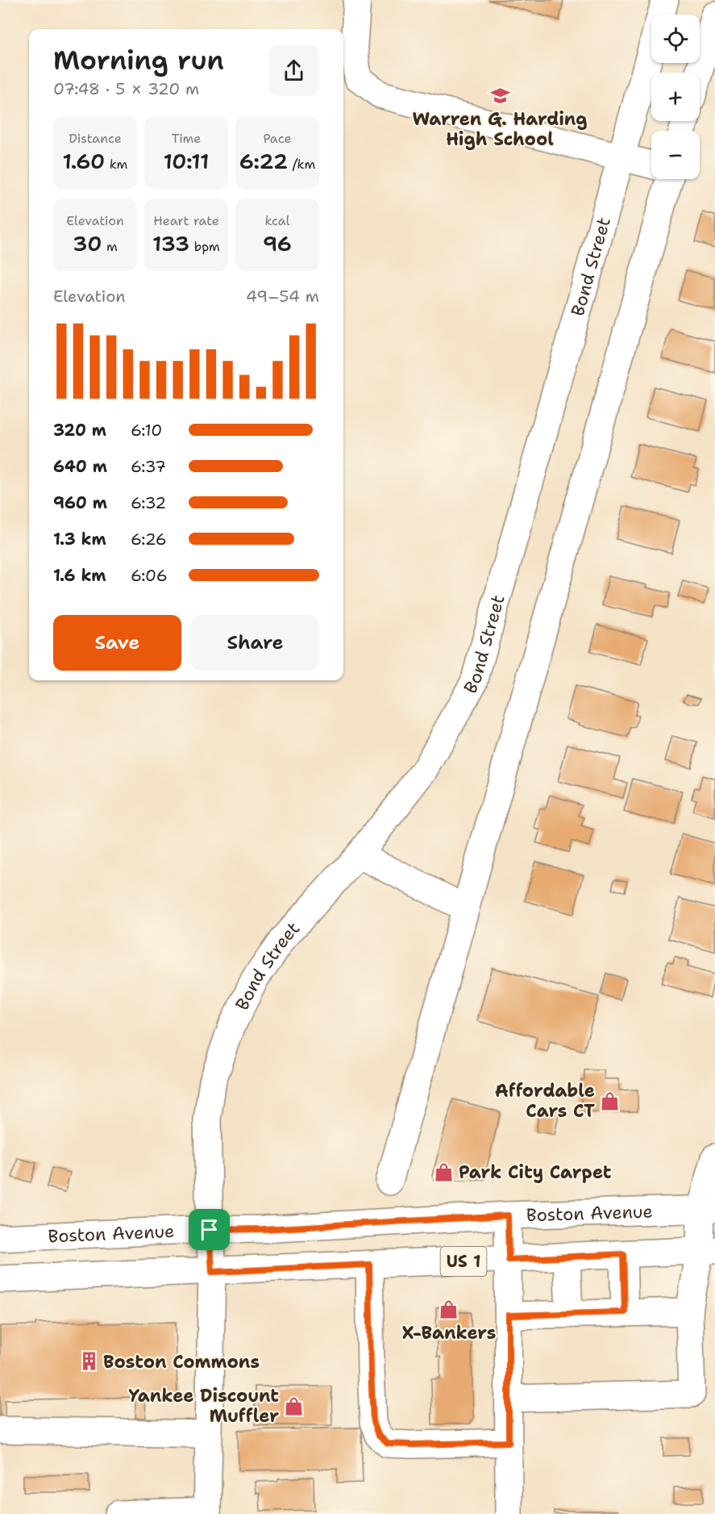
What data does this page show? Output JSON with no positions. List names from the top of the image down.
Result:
{
  "streets": {
    "main road": ["Bond Street", "Boston Avenue", "US 1"]
  },
  "crossings": [
    ["Bond Street", "Boston Avenue"],
    ["Bond Street", "US 1"]
  ],
  "places": {
    "school or university": ["Warren G. Harding High School"],
    "shop": [
      "Affordable Cars CT",
      "Park City Carpet",
      "X-Bankers",
      "Yankee Discount Muffler"
    ],
    "building": ["Boston Commons"]
  },
  "page": {
    "map_buttons": ["+", "−"],
    "heading": ["Morning run", "07:48 · 5 × 320 m"],
    "stats": [
      ["Distance", "1.60 km"],
      ["Time", "10:11"],
      ["Pace", "6:22 /km"],
      ["Elevation", "30 m"],
      ["Heart rate", "133 bpm"],
      ["kcal", "96"]
    ],
    "chart": ["Elevation", "49–54 m"],
    "list": [
      {
        "name": "320 m",
        "note": "6:10"
      },
      {
        "name": "640 m",
        "note": "6:37"
      },
      {
        "name": "960 m",
        "note": "6:32"
      },
      {
        "name": "1.3 km",
        "note": "6:26"
      },
      {
        "name": "1.6 km",
        "note": "6:06"
      }
    ],
    "buttons": ["Save", "Share"]
  }
}
